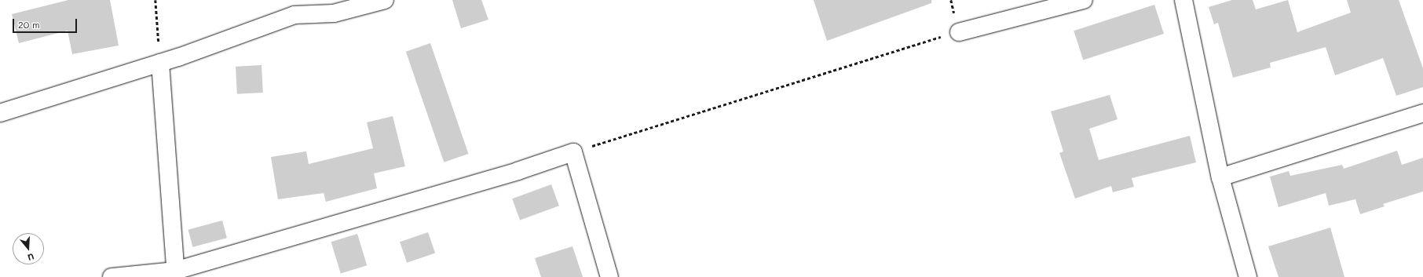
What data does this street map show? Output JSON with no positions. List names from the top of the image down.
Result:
{
  "scale_bar": "20 m",
  "north": "bottom"
}
